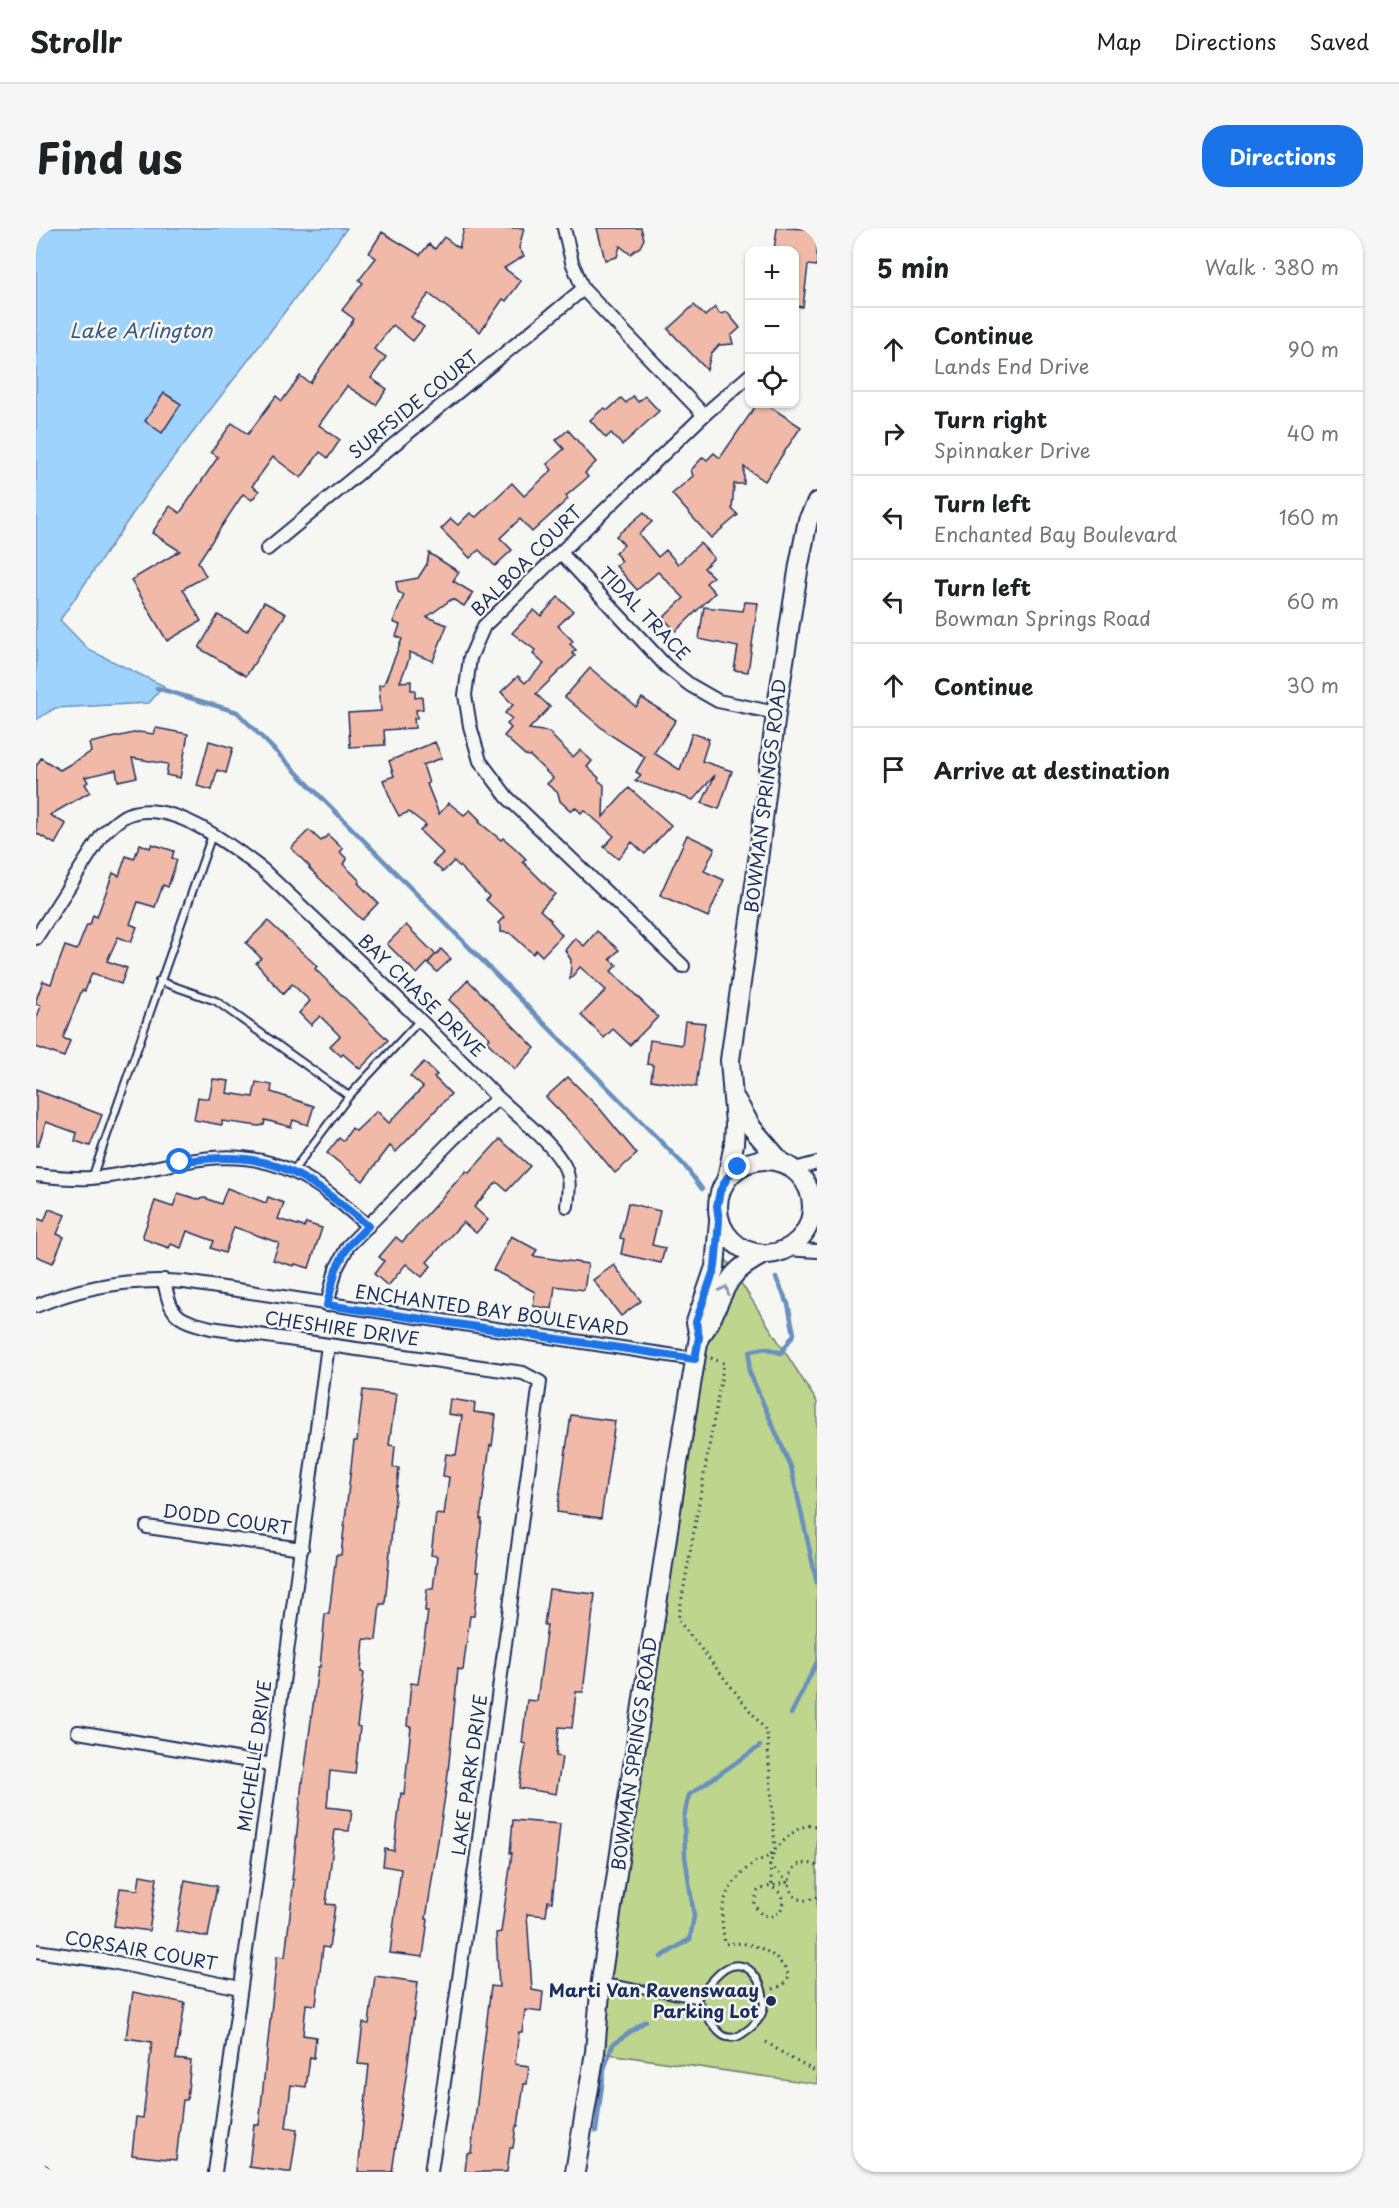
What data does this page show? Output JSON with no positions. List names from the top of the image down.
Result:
{
  "streets": {
    "street": [
      "SURFSIDE COURT",
      "BALBOA COURT",
      "TIDAL TRACE",
      "BOWMAN SPRINGS ROAD",
      "BAY CHASE DRIVE",
      "ENCHANTED BAY BOULEVARD",
      "CHESHIRE DRIVE",
      "DODD COURT",
      "MICHELLE DRIVE",
      "LAKE PARK DRIVE",
      "CORSAIR COURT"
    ]
  },
  "crossings": [
    ["BALBOA COURT", "TIDAL TRACE"],
    ["TIDAL TRACE", "BOWMAN SPRINGS ROAD"],
    ["BOWMAN SPRINGS ROAD", "ENCHANTED BAY BOULEVARD"],
    ["ENCHANTED BAY BOULEVARD", "CHESHIRE DRIVE"],
    ["CHESHIRE DRIVE", "MICHELLE DRIVE"],
    ["CHESHIRE DRIVE", "LAKE PARK DRIVE"],
    ["DODD COURT", "MICHELLE DRIVE"],
    ["MICHELLE DRIVE", "CORSAIR COURT"]
  ],
  "water": ["Lake Arlington"],
  "places": ["Marti Van Ravenswaay Parking Lot"],
  "page": {
    "header": "Strollr",
    "nav": ["Map", "Directions", "Saved"],
    "title": "Find us",
    "buttons": "Directions",
    "heading": ["5 min", "Walk · 380 m"],
    "map_buttons": ["+", "−"],
    "list": [
      ["Continue", "Lands End Drive", "90 m"],
      ["Turn right", "Spinnaker Drive", "40 m"],
      ["Turn left", "Enchanted Bay Boulevard", "160 m"],
      ["Turn left", "Bowman Springs Road", "60 m"],
      ["Continue", "30 m"],
      "Arrive at destination"
    ]
  }
}
